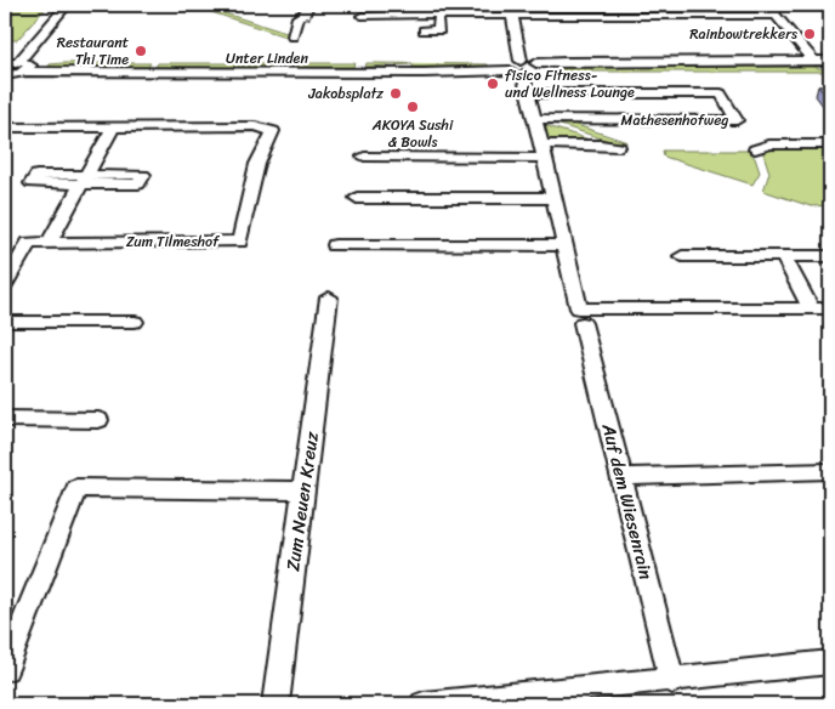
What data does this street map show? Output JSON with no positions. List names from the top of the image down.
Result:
{
  "streets": {
    "street": [
      "Unter Linden",
      "Mathesenhofweg",
      "Zum Tilmeshof",
      "Zum Neuen Kreuz",
      "Auf dem Wiesenrain"
    ]
  },
  "places": [
    "Rainbowtrekkers",
    "Restaurant Thi Time",
    "fisico Fitness- und Wellness Lounge",
    "Jakobsplatz",
    "AKOYA Sushi & Bowls"
  ]
}
